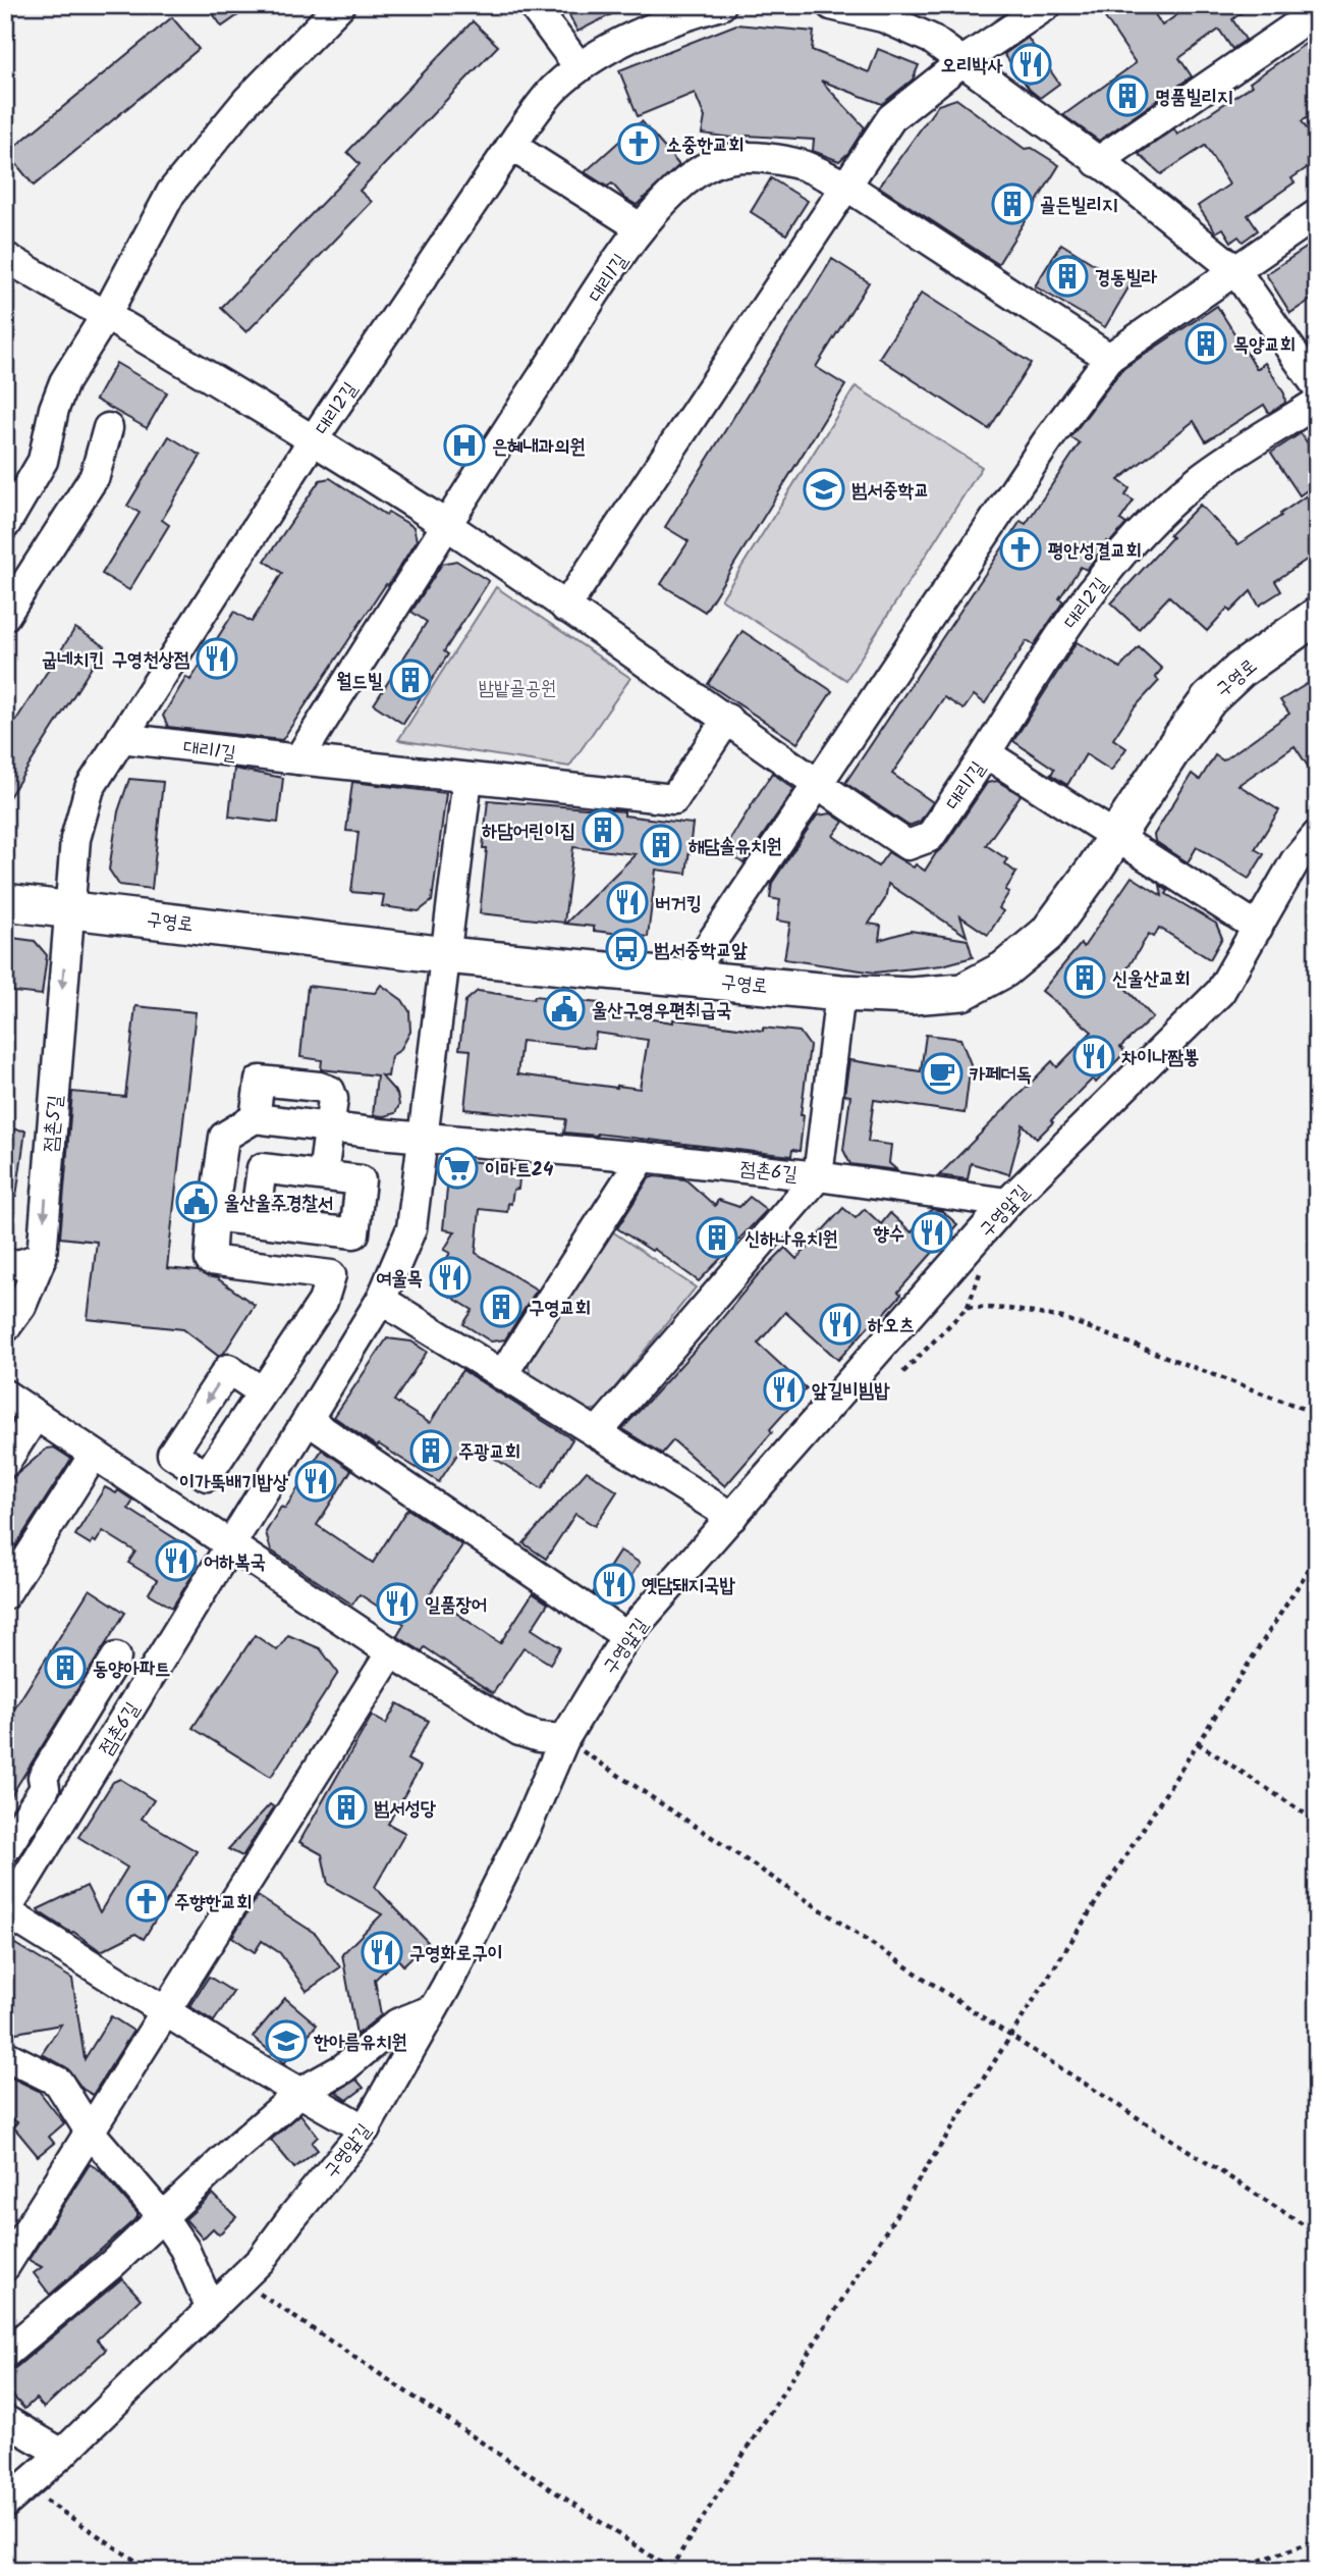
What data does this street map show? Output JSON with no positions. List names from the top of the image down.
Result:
{
  "streets": {
    "main road": ["구영로"],
    "street": [
      "대리1길",
      "대리2길",
      "점촌5길",
      "점촌6길",
      "구영앞길"
    ]
  },
  "crossings": [
    ["대리1길", "대리2길"],
    ["대리1길", "구영로"],
    ["대리1길", "구영앞길"],
    ["대리2길", "구영로"],
    ["대리2길", "점촌5길"],
    ["구영로", "점촌5길"],
    ["구영로", "점촌6길"],
    ["점촌6길", "구영앞길"]
  ],
  "one_way": ["점촌5길"],
  "parks": ["밤밭골공원"],
  "places": {
    "restaurant": [
      "오리박사",
      "굽네치킨 구영천상점",
      "버거킹",
      "차이나짬뽕",
      "향수",
      "여울목",
      "하오츠",
      "앞길비빔밥",
      "이가뚝배기밥상",
      "어하복국",
      "옛담돼지국밥",
      "일품장어",
      "구영화로구이"
    ],
    "building": [
      "명품빌리지",
      "골든빌리지",
      "경동빌라",
      "목양교회",
      "월드빌",
      "하담어린이집",
      "해담솔유치원",
      "신울산교회",
      "신하나유치원",
      "구영교회",
      "주광교회",
      "동양아파트",
      "범서성당"
    ],
    "church": ["소중한교회", "평안성결교회", "주향한교회"],
    "hospital": ["은혜내과의원"],
    "school or university": ["범서중학교", "한아름유치원"],
    "bus stop": ["범서중학교앞"],
    "public building": ["울산구영우편취급국", "울산울주경찰서"],
    "cafe": ["카페더독"],
    "supermarket": ["이마트24"]
  }
}
